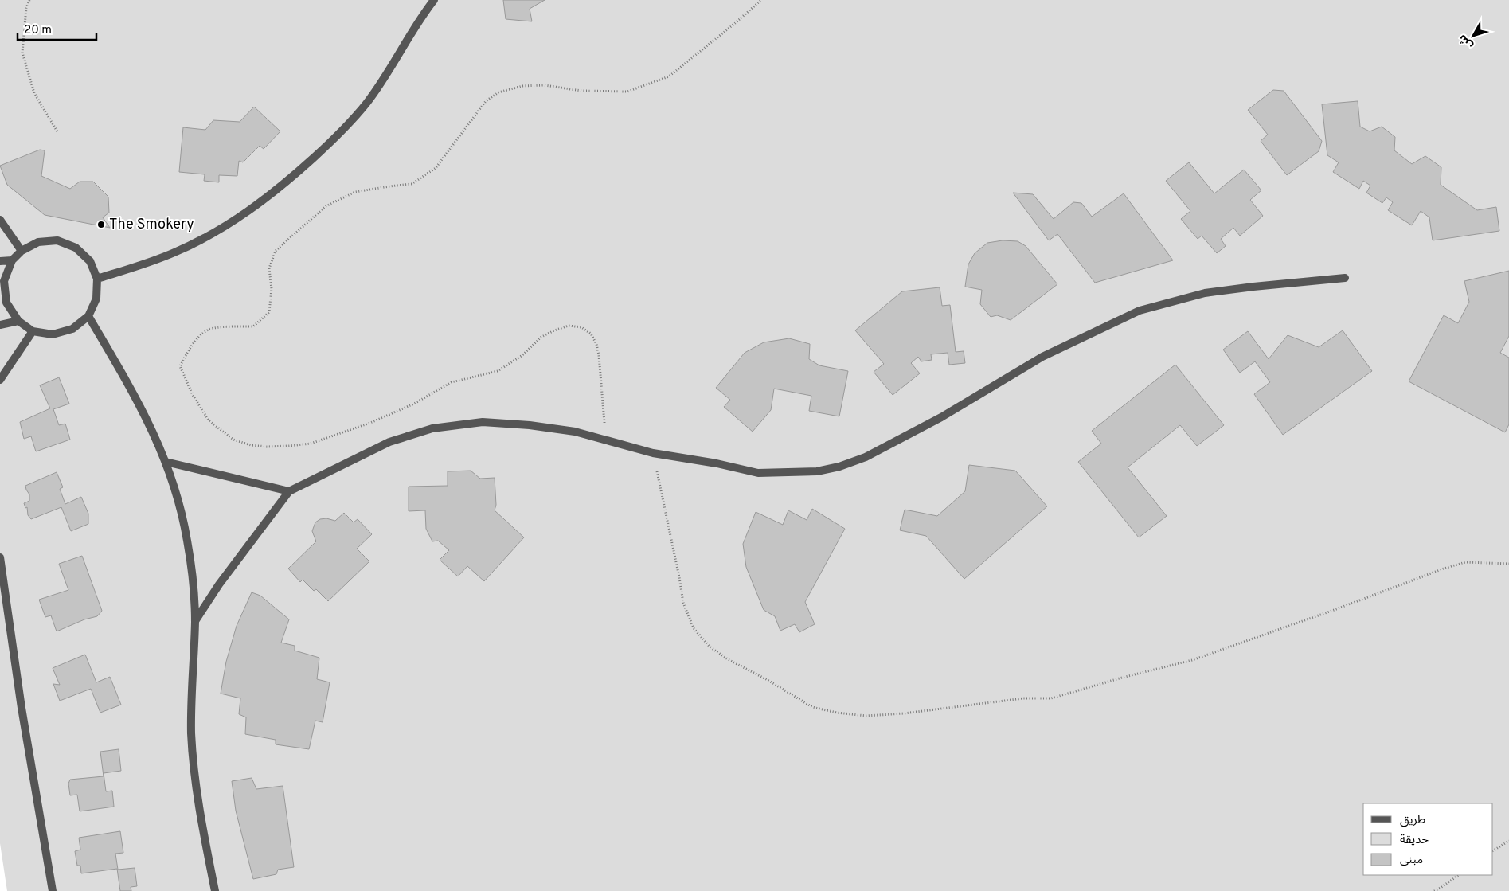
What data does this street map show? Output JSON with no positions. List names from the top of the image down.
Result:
{
  "places": ["The Smokery"],
  "legend": ["طريق", "حديقة", "مبنى"],
  "scale_bar": "20 m",
  "north": "bottom left"
}
